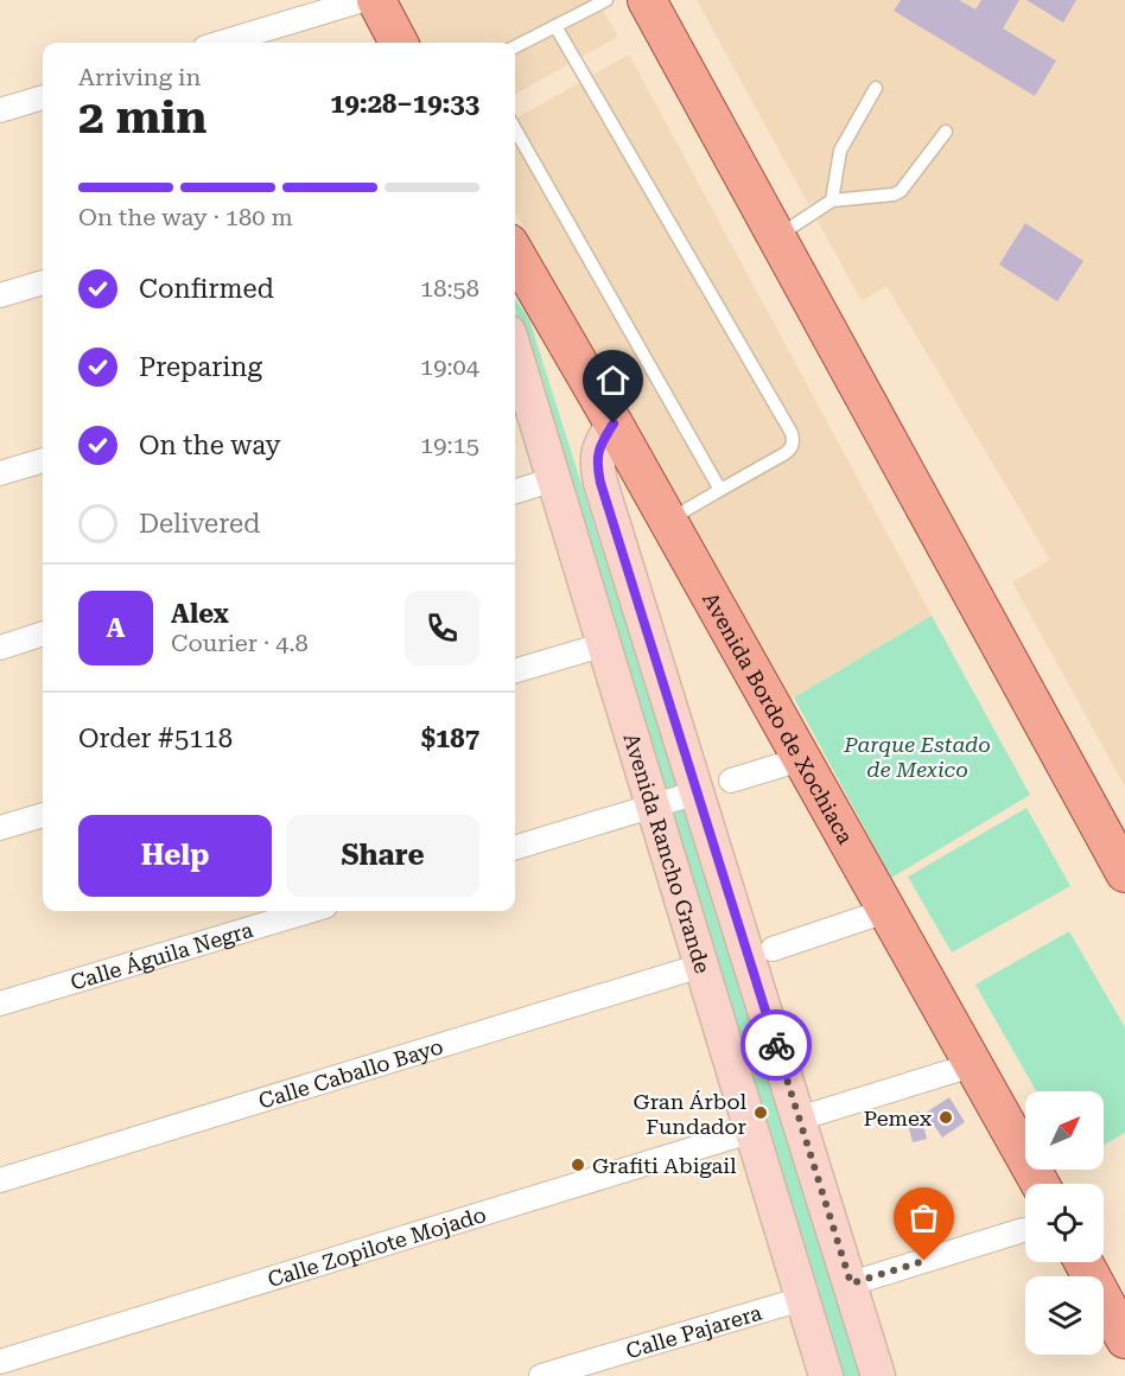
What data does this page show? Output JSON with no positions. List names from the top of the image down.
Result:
{
  "streets": {
    "main road": ["Avenida Bordo de Xochiaca"],
    "street": [
      "Avenida Rancho Grande",
      "Calle Águila Negra",
      "Calle Caballo Bayo",
      "Calle Zopilote Mojado",
      "Calle Pajarera"
    ]
  },
  "crossings": [
    ["Avenida Rancho Grande", "Calle Caballo Bayo"],
    ["Avenida Rancho Grande", "Calle Zopilote Mojado"],
    ["Avenida Rancho Grande", "Calle Pajarera"]
  ],
  "parks": ["Parque Estado de Mexico"],
  "places": ["Gran Árbol Fundador", "Pemex", "Grafiti Abigail"],
  "north": "top right",
  "page": {
    "heading": ["2 min", "Arriving in", "19:28–19:33"],
    "panel": [
      "Alex",
      "Courier · 4.8",
      "Order #5118",
      "$187"
    ],
    "bar": "On the way · 180 m",
    "list": [
      ["Confirmed", "18:58"],
      ["Preparing", "19:04"],
      ["On the way", "19:15"],
      "Delivered"
    ],
    "round": "A",
    "buttons": ["Help", "Share"]
  }
}
